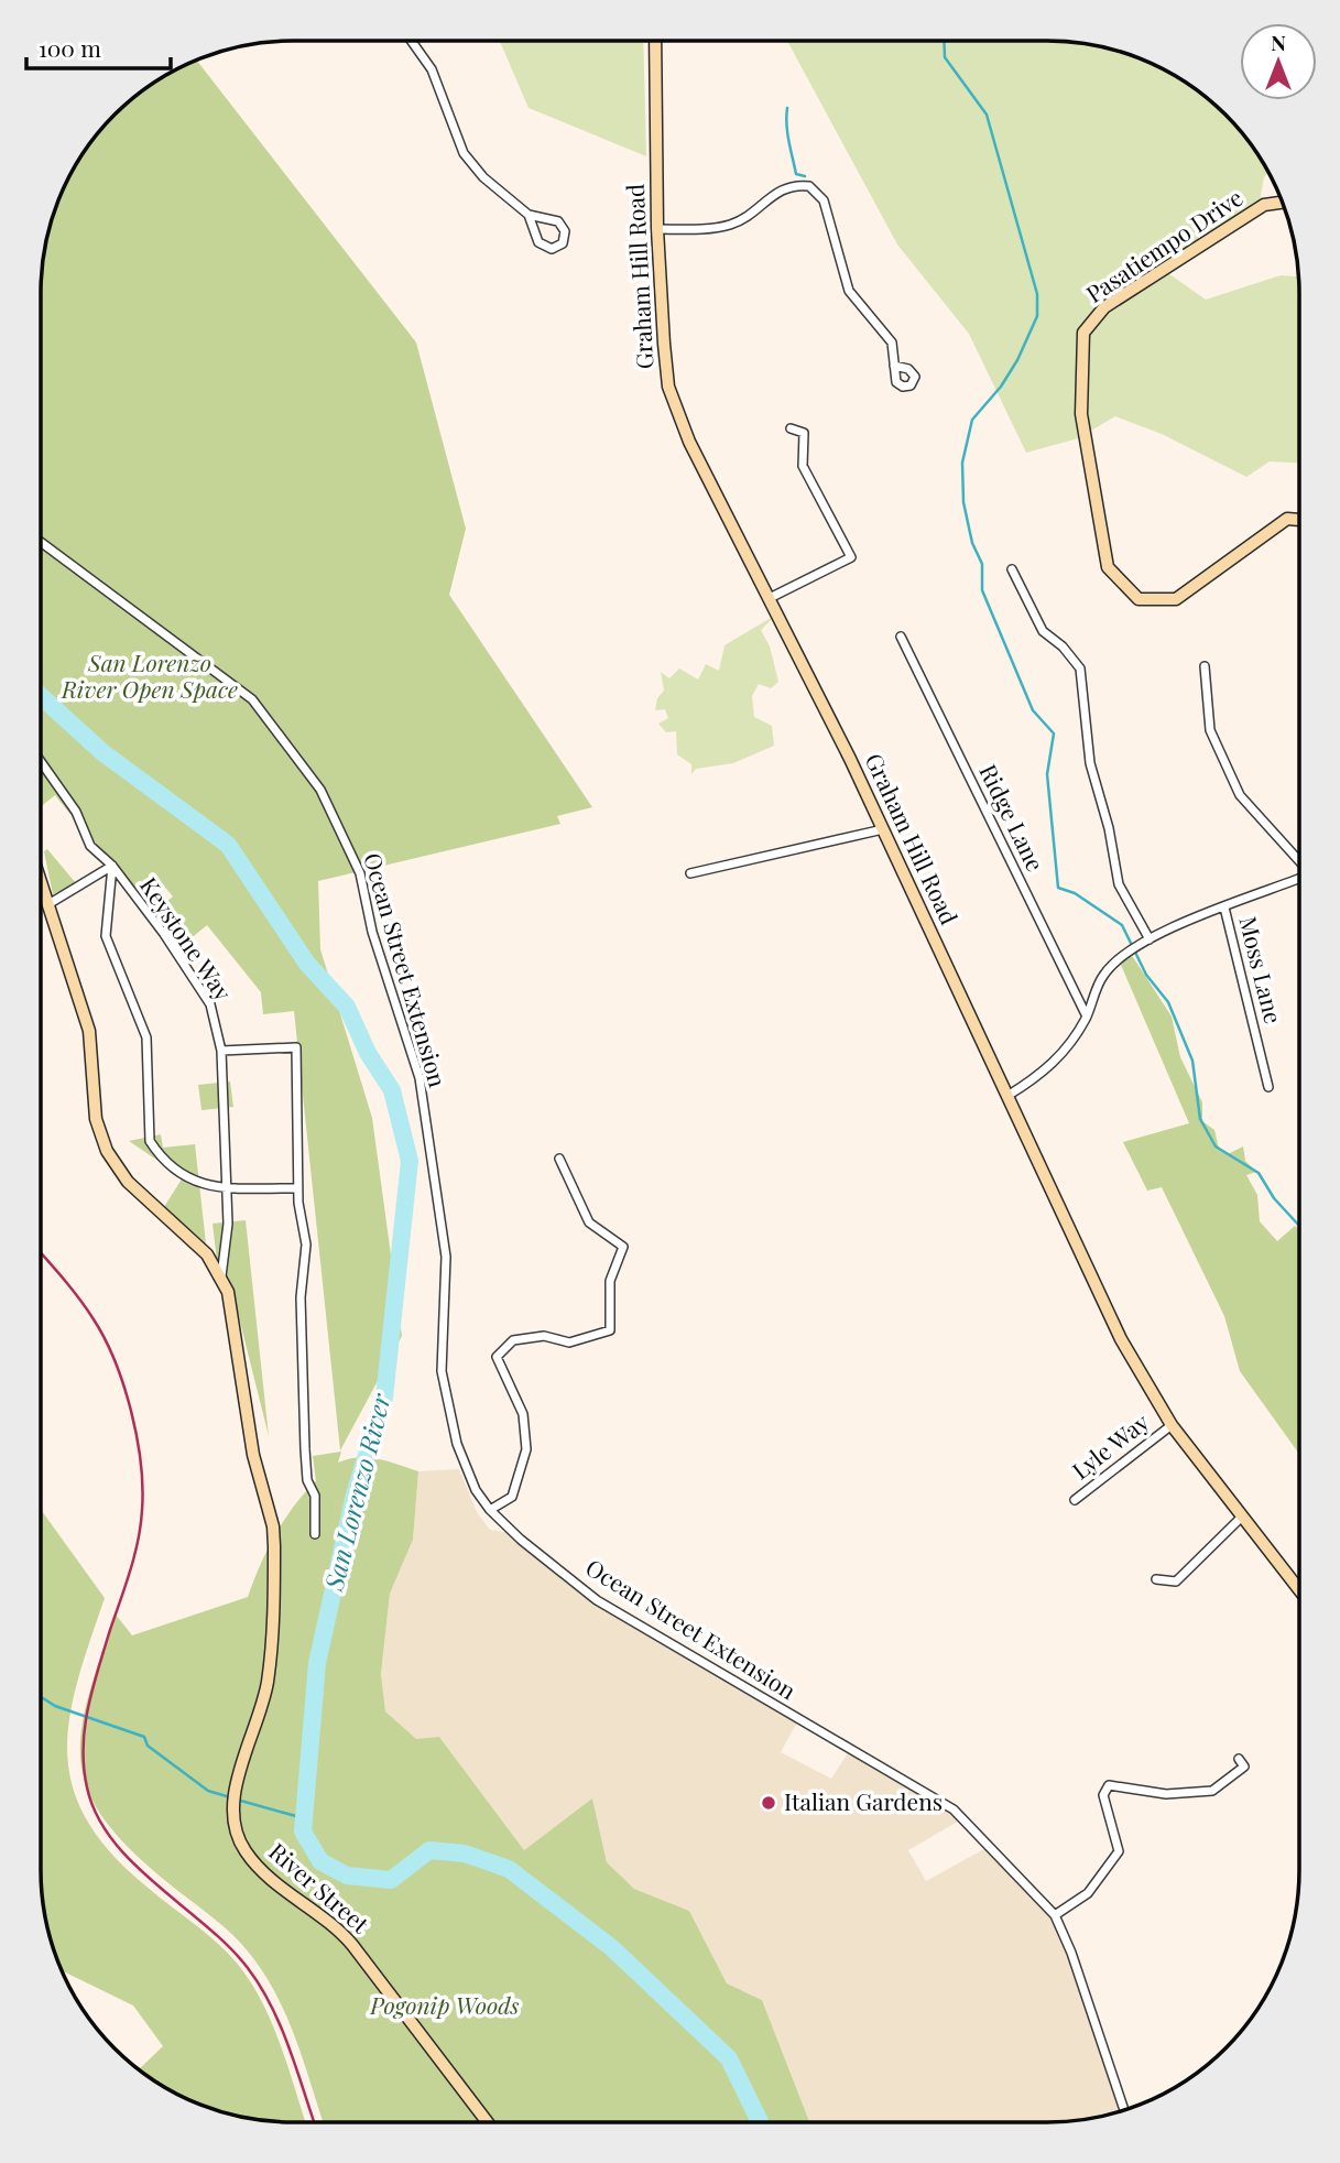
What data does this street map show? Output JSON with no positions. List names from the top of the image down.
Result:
{
  "streets": {
    "main road": ["Pasatiempo Drive", "Graham Hill Road", "River Street"],
    "street": [
      "Ridge Lane",
      "Keystone Way",
      "Ocean Street Extension",
      "Moss Lane",
      "Lyle Way"
    ]
  },
  "crossings": [
    ["Graham Hill Road", "Lyle Way"],
    ["Keystone Way", "River Street"]
  ],
  "water": ["San Lorenzo River"],
  "parks": ["San Lorenzo River Open Space", "Pogonip Woods"],
  "places": ["Italian Gardens"],
  "scale_bar": "100 m",
  "north": "top"
}
